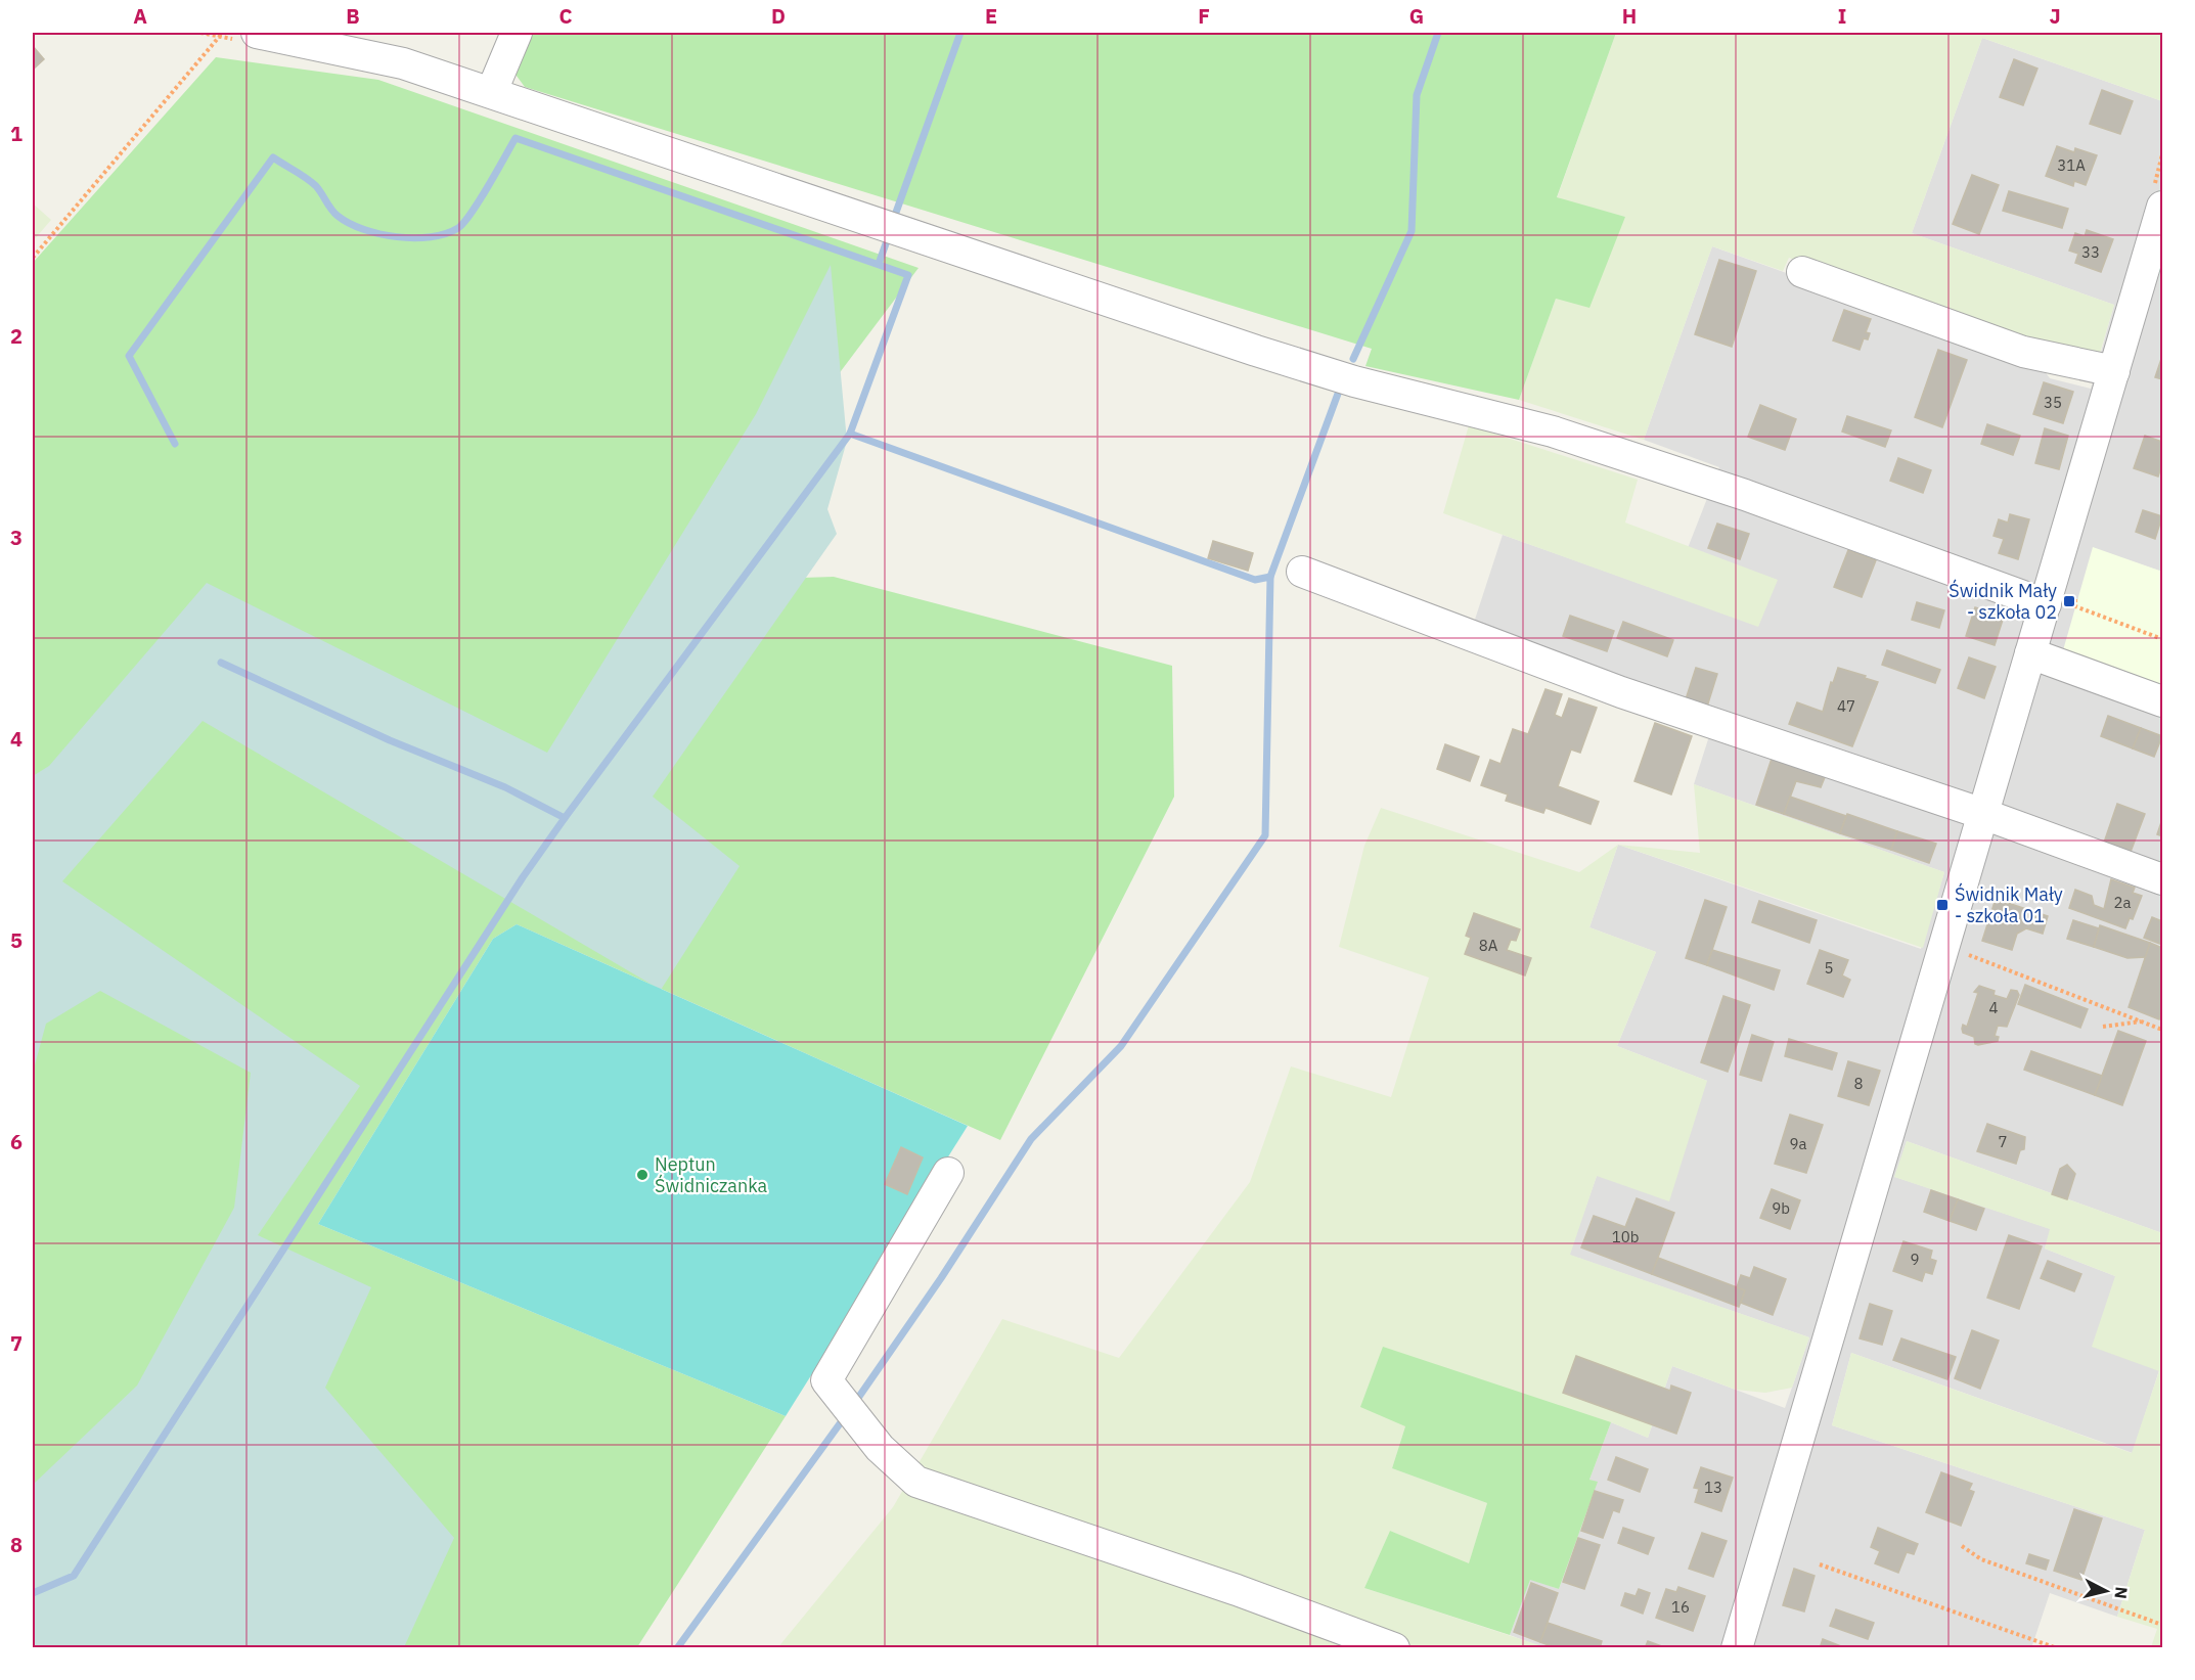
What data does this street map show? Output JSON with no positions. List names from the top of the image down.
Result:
{
  "places": {
    "transit": ["Świdnik Mały - szkoła 02", "Świdnik Mały - szkoła 01"],
    "other": ["Neptun Świdniczanka"]
  },
  "house_numbers": [
    "31A",
    "33",
    "35",
    "47",
    "2a",
    "8A",
    "5",
    "4",
    "8",
    "7",
    "9a",
    "9b",
    "10b",
    "9",
    "13",
    "16"
  ],
  "north": "right",
  "grid": {
    "columns": [
      "A",
      "B",
      "C",
      "D",
      "E",
      "F",
      "G",
      "H",
      "I",
      "J"
    ],
    "rows": [
      "1",
      "2",
      "3",
      "4",
      "5",
      "6",
      "7",
      "8"
    ]
  }
}
